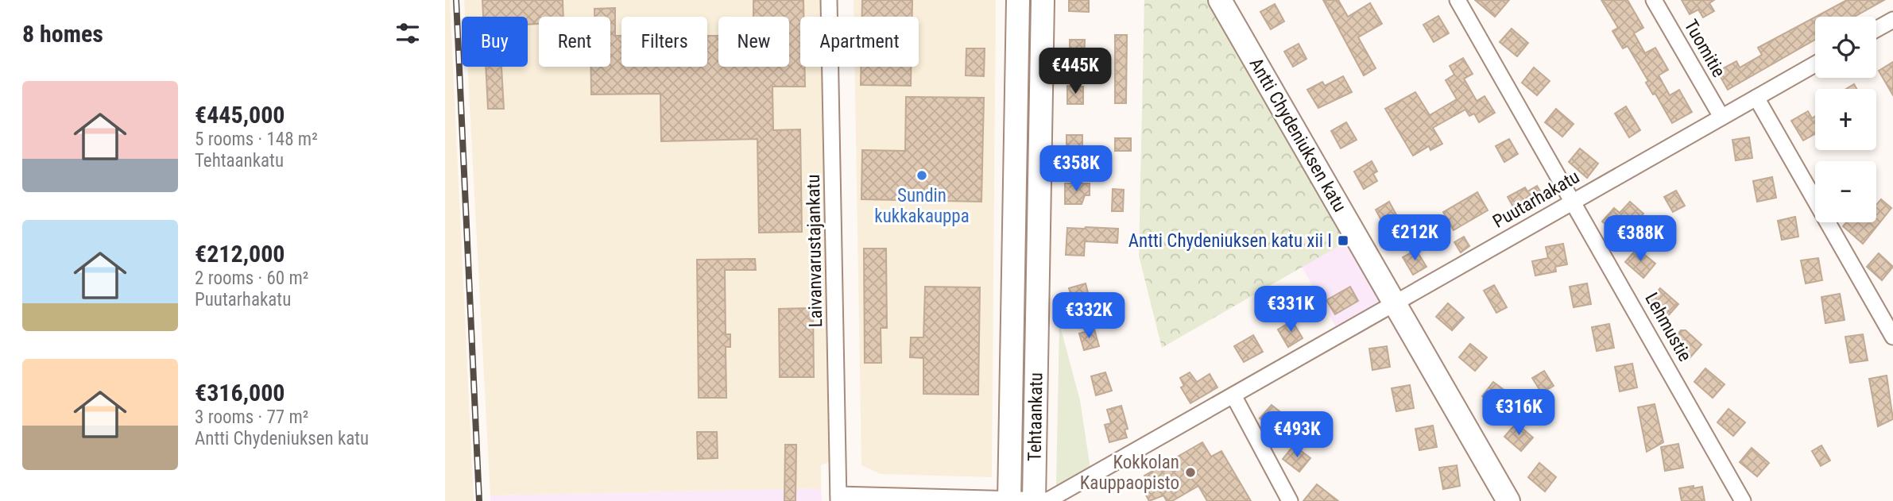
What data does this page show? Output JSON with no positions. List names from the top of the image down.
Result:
{
  "streets": {
    "main road": ["Antti Chydeniuksen katu", "Tehtaankatu"],
    "street": [
      "Tuomitie",
      "Puutarhakatu",
      "Laivanvarustajankatu",
      "Lehmustie"
    ]
  },
  "crossings": [
    ["Tuomitie", "Puutarhakatu"],
    ["Antti Chydeniuksen katu", "Puutarhakatu"],
    ["Puutarhakatu", "Laivanvarustajankatu"],
    ["Puutarhakatu", "Lehmustie"],
    ["Puutarhakatu", "Tehtaankatu"]
  ],
  "places": {
    "other": ["Sundin kukkakauppa", "Kokkolan Kauppaopisto"],
    "transit": ["Antti Chydeniuksen katu xii I"]
  },
  "page": {
    "heading": "8 homes",
    "map_buttons": ["+", "−"],
    "chip": [
      "Buy",
      "Rent",
      "Filters",
      "New",
      "Apartment"
    ],
    "price": [
      "€445K",
      "€358K",
      "€212K",
      "€388K",
      "€331K",
      "€332K",
      "€316K",
      "€493K"
    ],
    "list": [
      {
        "name": "€445,000",
        "note": "5 rooms · 148 m² · Tehtaankatu"
      },
      {
        "name": "€212,000",
        "note": "2 rooms · 60 m² · Puutarhakatu"
      },
      {
        "name": "€316,000",
        "note": "3 rooms · 77 m² · Antti Chydeniuksen katu"
      }
    ]
  }
}
